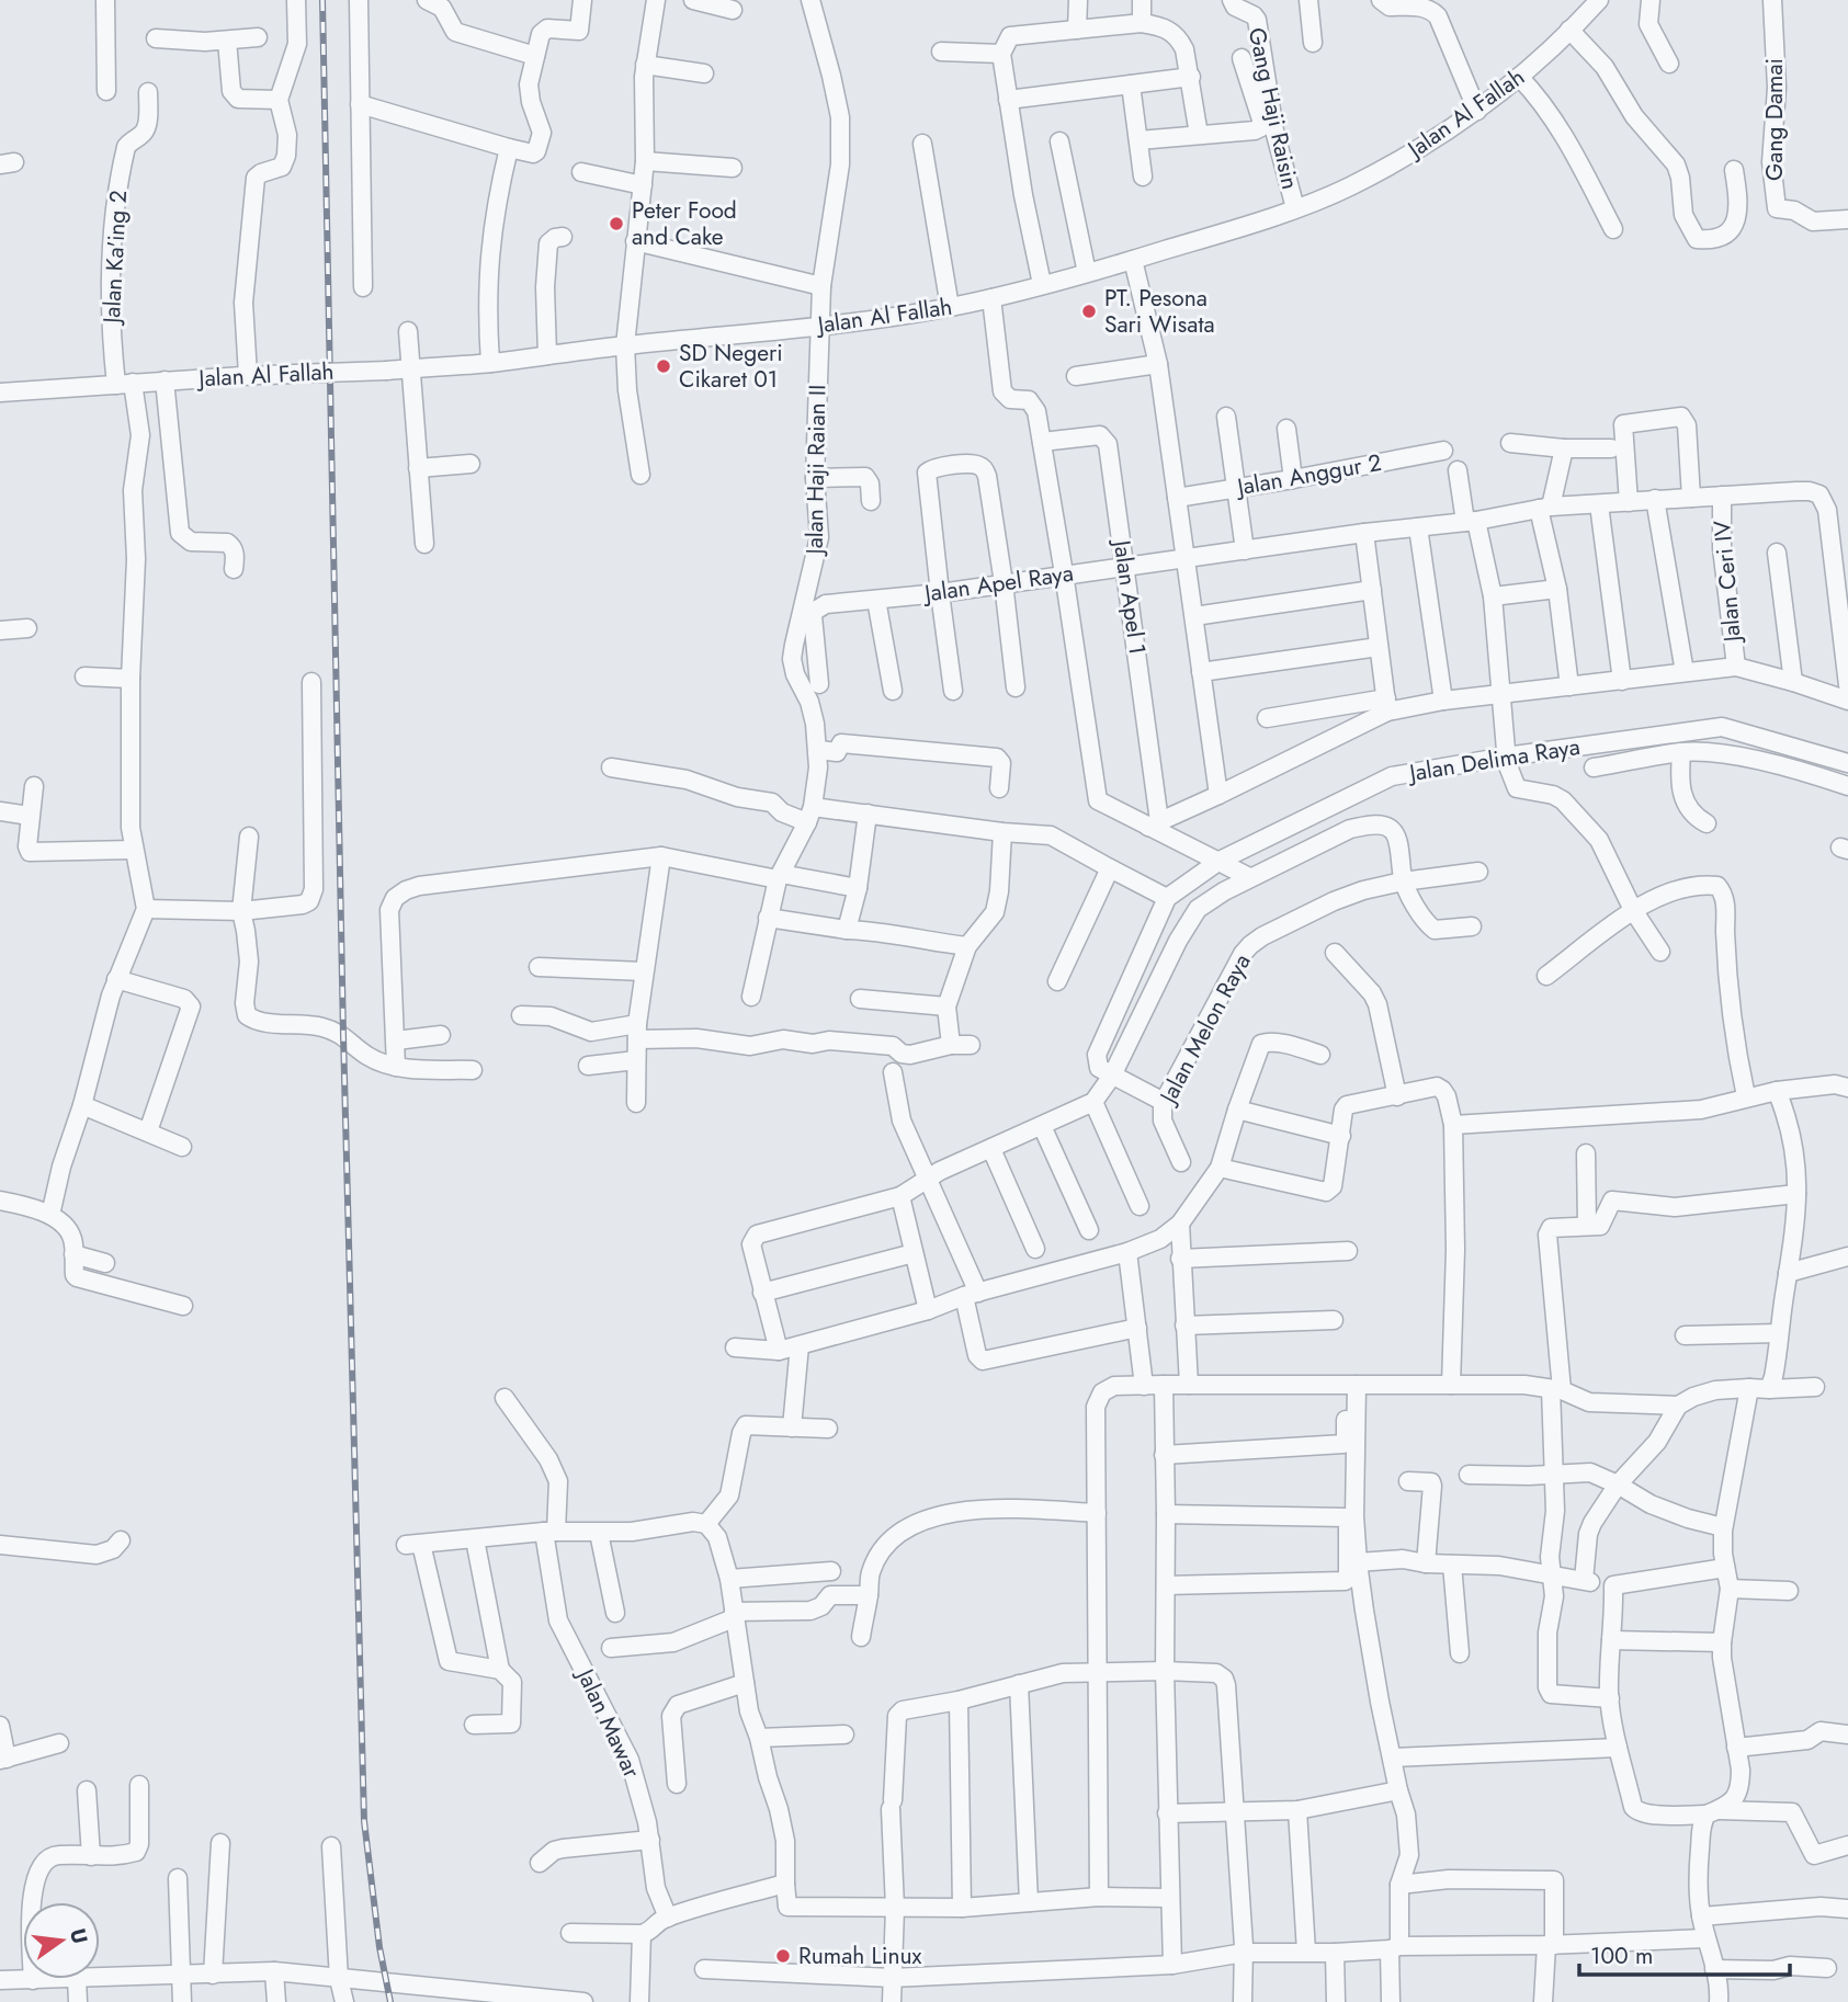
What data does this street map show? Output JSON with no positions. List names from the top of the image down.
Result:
{
  "streets": {
    "street": [
      "Gang Haji Raisin",
      "Jalan Al Fallah",
      "Gang Damai",
      "Jalan Ka'ing 2",
      "Jalan Haji Raian II",
      "Jalan Anggur 2",
      "Jalan Ceri IV",
      "Jalan Apel Raya",
      "Jalan Apel 1",
      "Jalan Delima Raya",
      "Jalan Melon Raya",
      "Jalan Mawar"
    ]
  },
  "crossings": [
    ["Gang Haji Raisin", "Jalan Al Fallah"],
    ["Jalan Al Fallah", "Jalan Ka'ing 2"],
    ["Jalan Al Fallah", "Jalan Haji Raian II"],
    ["Jalan Ceri IV", "Jalan Apel Raya"],
    ["Jalan Apel Raya", "Jalan Apel 1"]
  ],
  "places": [
    "Peter Food and Cake",
    "PT. Pesona Sari Wisata",
    "SD Negeri Cikaret 01",
    "Rumah Linux"
  ],
  "scale_bar": "100 m",
  "north": "right"
}
